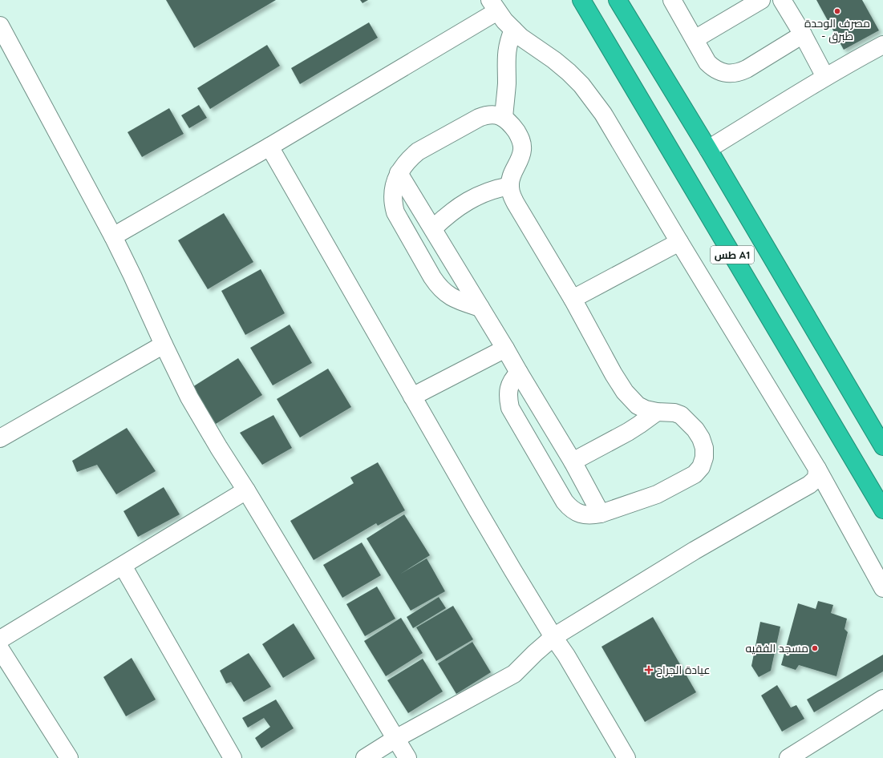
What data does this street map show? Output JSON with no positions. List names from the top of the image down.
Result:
{
  "streets": {
    "highway": ["طس A1"]
  },
  "places": {
    "other": ["مصرف الوحدة - طبرق", "مسجد الفقيه"],
    "health": ["عيادة الجراح"]
  }
}
